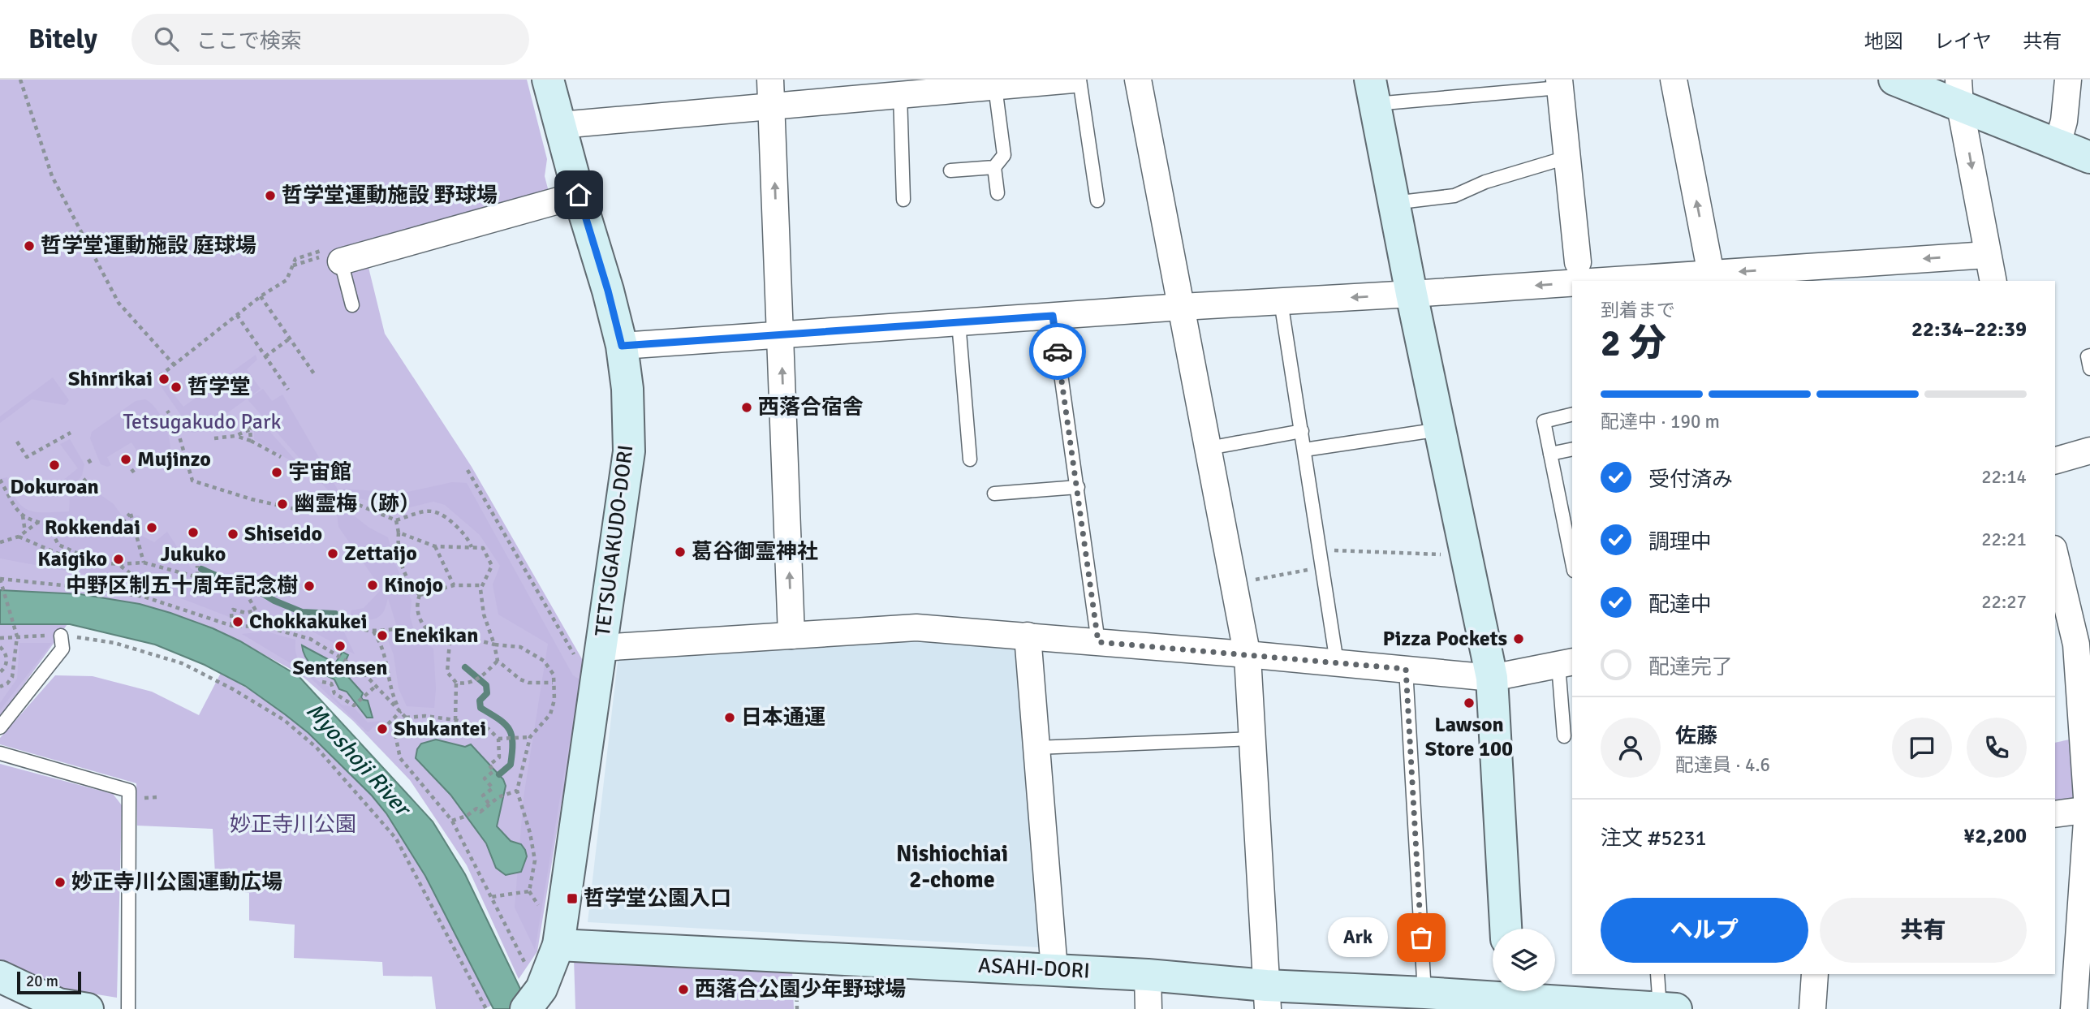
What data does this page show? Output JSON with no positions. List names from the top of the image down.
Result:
{
  "streets": {
    "street": ["TETSUGAKUDO-DORI", "ASAHI-DORI"]
  },
  "crossings": [
    ["TETSUGAKUDO-DORI", "ASAHI-DORI"]
  ],
  "districts": ["Nishiochiai 2-chome"],
  "water": ["Myoshoji River"],
  "parks": ["Tetsugakudo Park", "妙正寺川公園"],
  "places": {
    "other": [
      "哲学堂運動施設 野球場",
      "哲学堂運動施設 庭球場",
      "Shinrikai",
      "哲学堂",
      "西落合宿舎",
      "Mujinzo",
      "Dokuroan",
      "宇宙館",
      "幽霊梅（跡）",
      "Rokkendai",
      "Jukuko",
      "Shiseido",
      "葛谷御霊神社",
      "Zettaijo",
      "Kaigiko",
      "Kinojo",
      "中野区制五十周年記念樹",
      "Chokkakukei",
      "Enekikan",
      "Pizza Pockets",
      "Sentensen",
      "Lawson Store 100",
      "日本通運",
      "Shukantei",
      "妙正寺川公園運動広場",
      "Ark",
      "西落合公園少年野球場"
    ],
    "transit": ["哲学堂公園入口"]
  },
  "scale_bar": "20 m",
  "page": {
    "header": "Bitely",
    "search": "ここで検索",
    "nav": ["地図", "レイヤ", "共有"],
    "heading": ["2 分", "到着まで", "22:34–22:39"],
    "panel": [
      "佐藤",
      "配達員 · 4.6",
      "注文 #5231",
      "¥2,200"
    ],
    "bar": "配達中 · 190 m",
    "list": [
      ["受付済み", "22:14"],
      ["調理中", "22:21"],
      ["配達中", "22:27"],
      "配達完了"
    ],
    "buttons": ["ヘルプ", "共有"],
    "bubble": "Ark",
    "scale": "20 m"
  }
}
